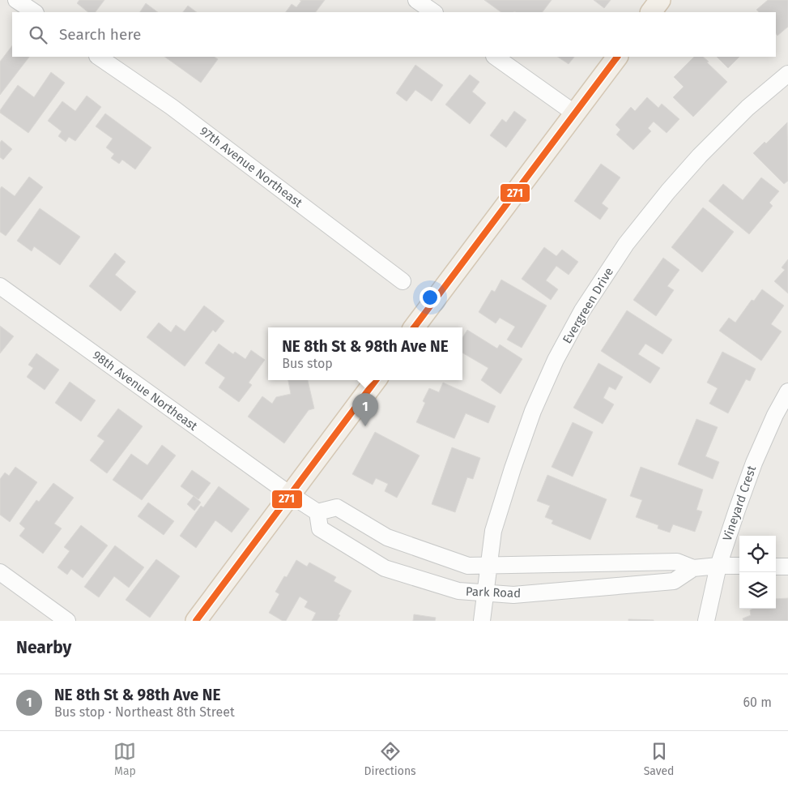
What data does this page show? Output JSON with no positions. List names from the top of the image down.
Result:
{
  "streets": {
    "street": [
      "97th Avenue Northeast",
      "Evergreen Drive",
      "98th Avenue Northeast",
      "Vineyard Crest",
      "Park Road"
    ]
  },
  "crossings": [
    ["Evergreen Drive", "Park Road"],
    ["Vineyard Crest", "Park Road"]
  ],
  "lines": ["transit line 271"],
  "page": {
    "search": "Search here",
    "popup": ["NE 8th St & 98th Ave NE", "Bus stop"],
    "pins": "1",
    "heading": "Nearby",
    "list": [
      {
        "mark": "1",
        "name": "NE 8th St & 98th Ave NE",
        "note": "Bus stop · Northeast 8th Street",
        "value": "60 m"
      }
    ],
    "nav": ["Map", "Directions", "Saved"]
  }
}
